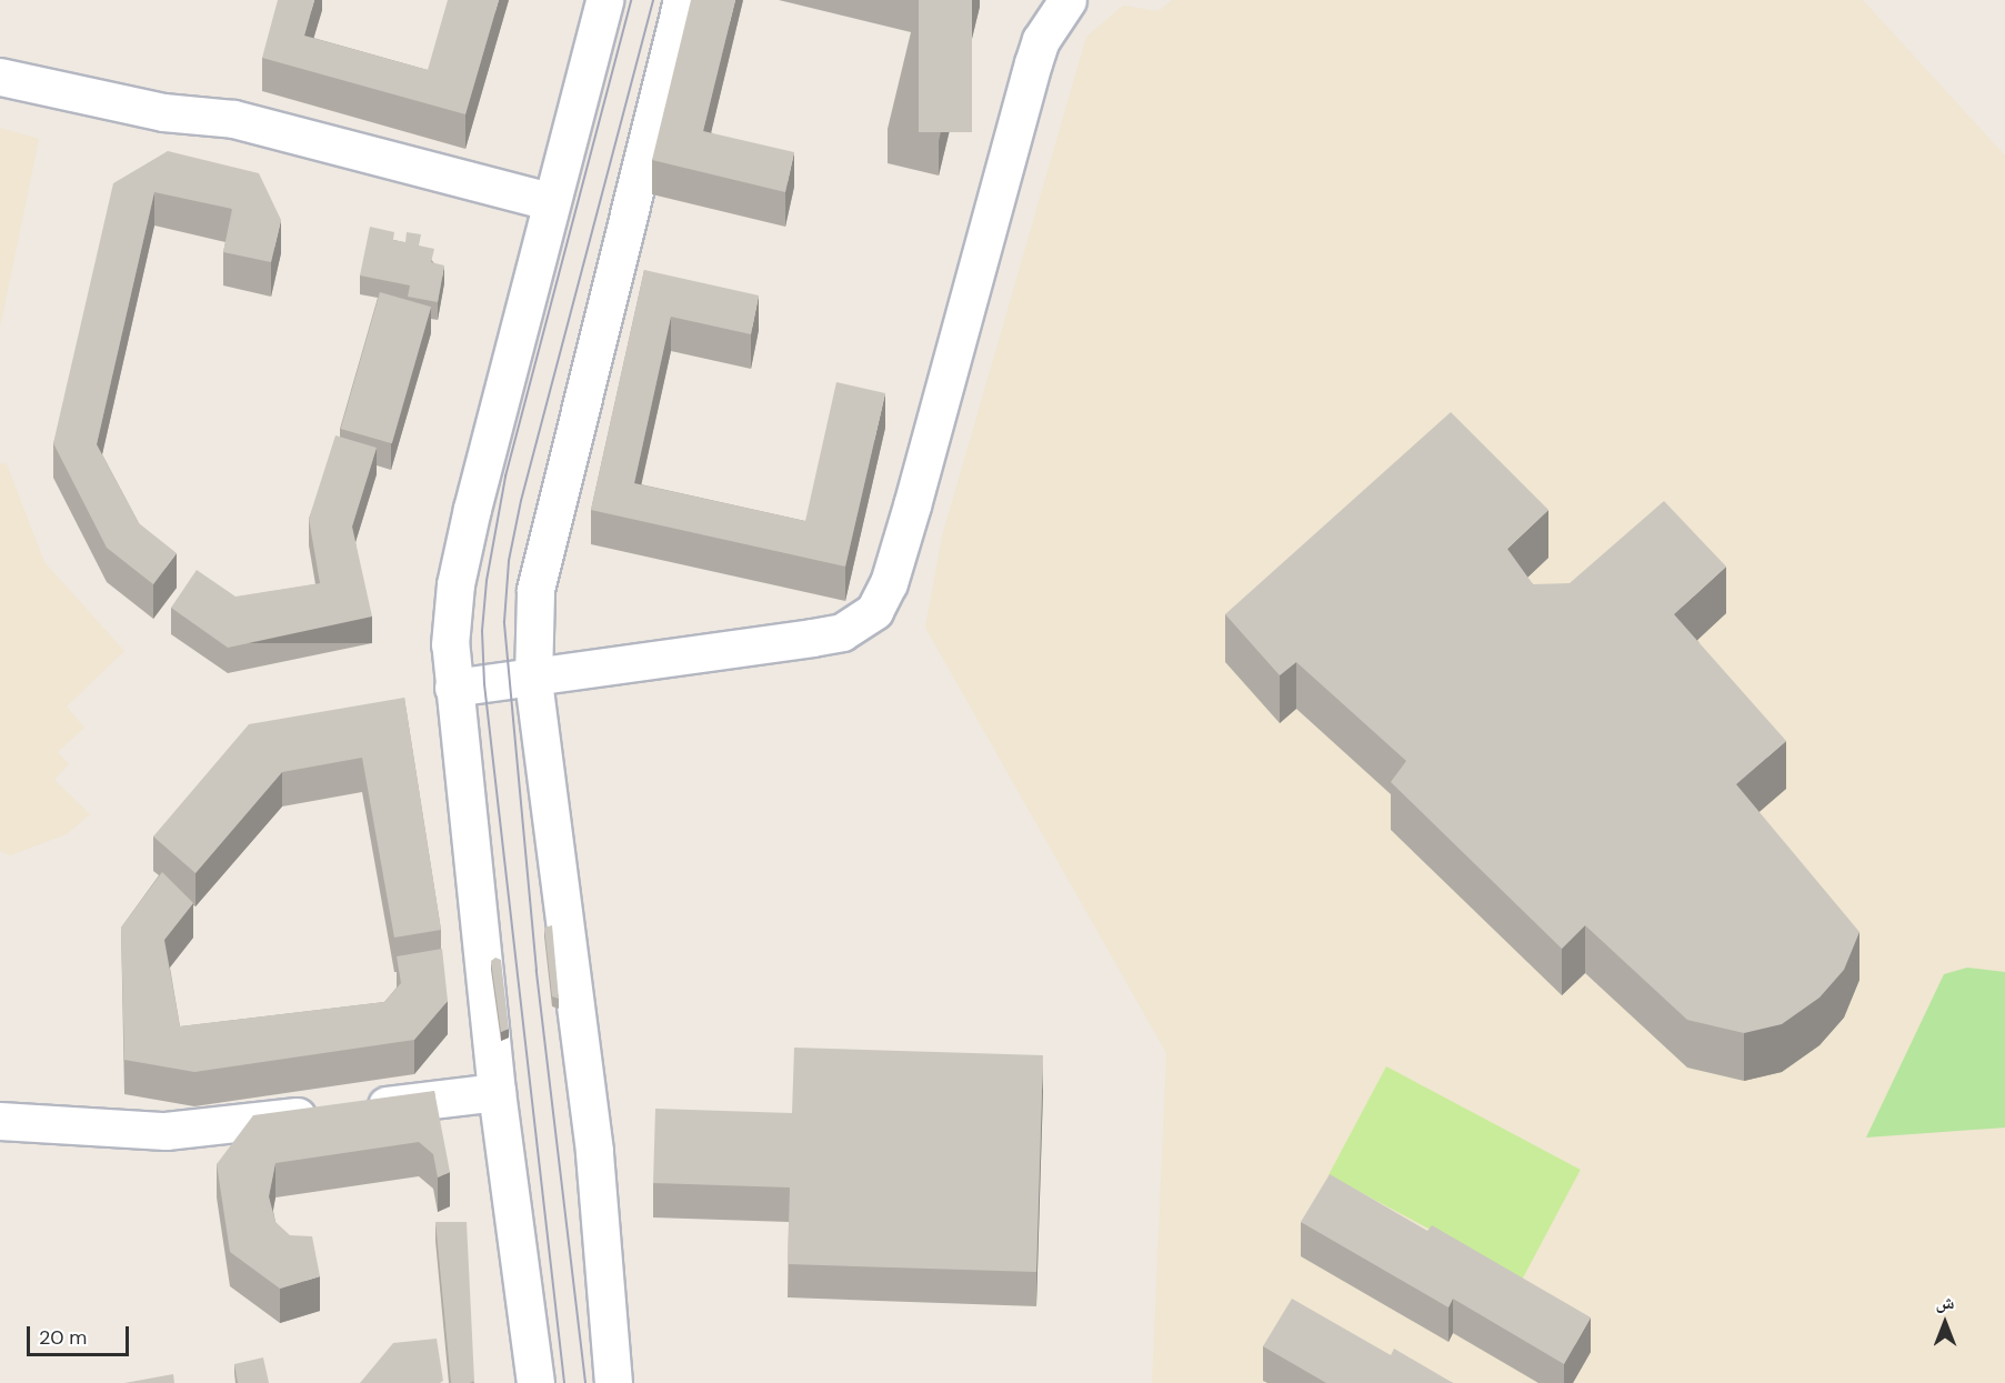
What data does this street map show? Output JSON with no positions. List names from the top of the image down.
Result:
{
  "scale_bar": "20 m",
  "north": "top"
}
